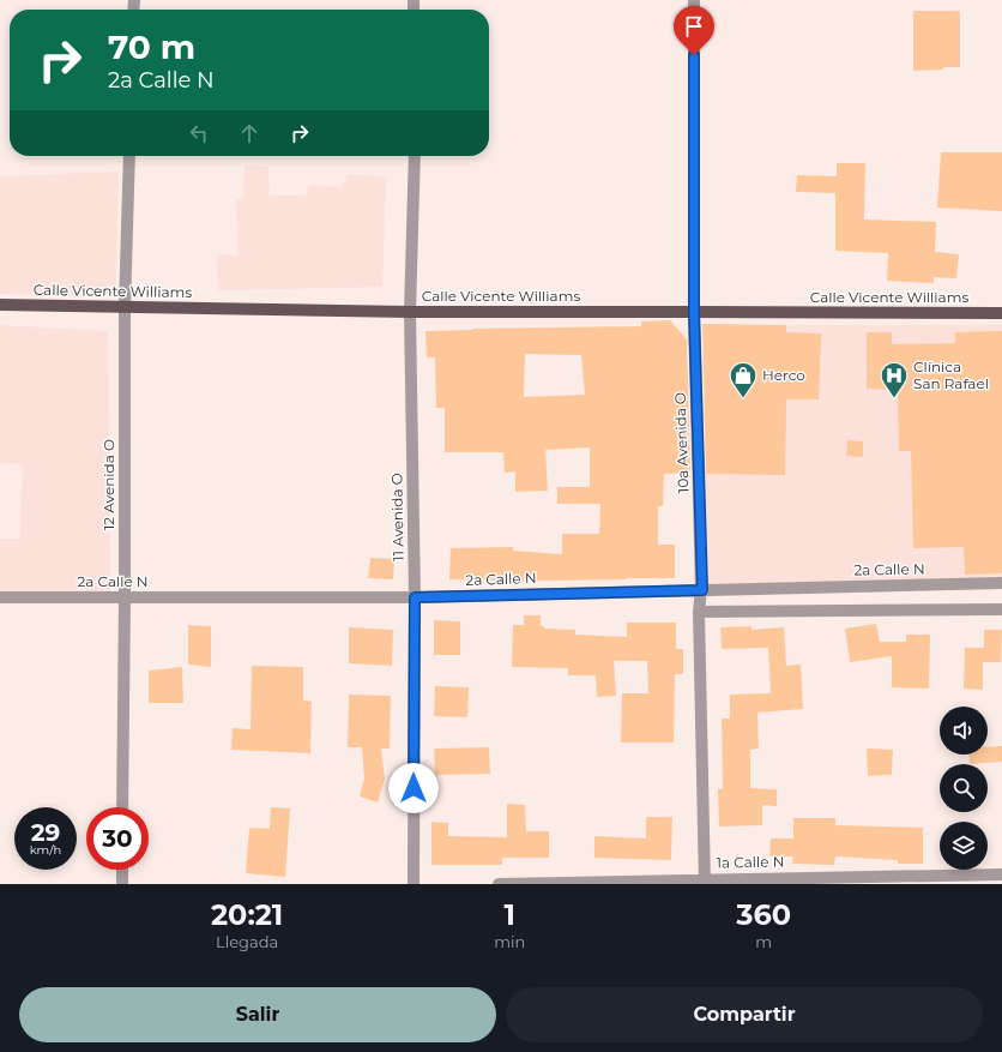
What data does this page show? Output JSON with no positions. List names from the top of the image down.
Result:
{
  "streets": {
    "main road": ["Calle Vicente Williams"],
    "street": [
      "10a Avenida O",
      "12 Avenida O",
      "11 Avenida O",
      "2a Calle N",
      "1a Calle N"
    ]
  },
  "crossings": [
    ["Calle Vicente Williams", "10a Avenida O"],
    ["Calle Vicente Williams", "12 Avenida O"],
    ["Calle Vicente Williams", "11 Avenida O"],
    ["10a Avenida O", "2a Calle N"],
    ["10a Avenida O", "1a Calle N"],
    ["12 Avenida O", "2a Calle N"],
    ["11 Avenida O", "2a Calle N"]
  ],
  "places": {
    "shop": ["Herco"],
    "hospital": ["Clínica San Rafael"]
  },
  "page": {
    "turn": ["70 m", "2a Calle N"],
    "speed": "29 km/h",
    "limit": "30",
    "eta": [
      "20:21",
      "Llegada",
      "1",
      "min",
      "360",
      "m"
    ],
    "buttons": ["Salir", "Compartir"]
  }
}
